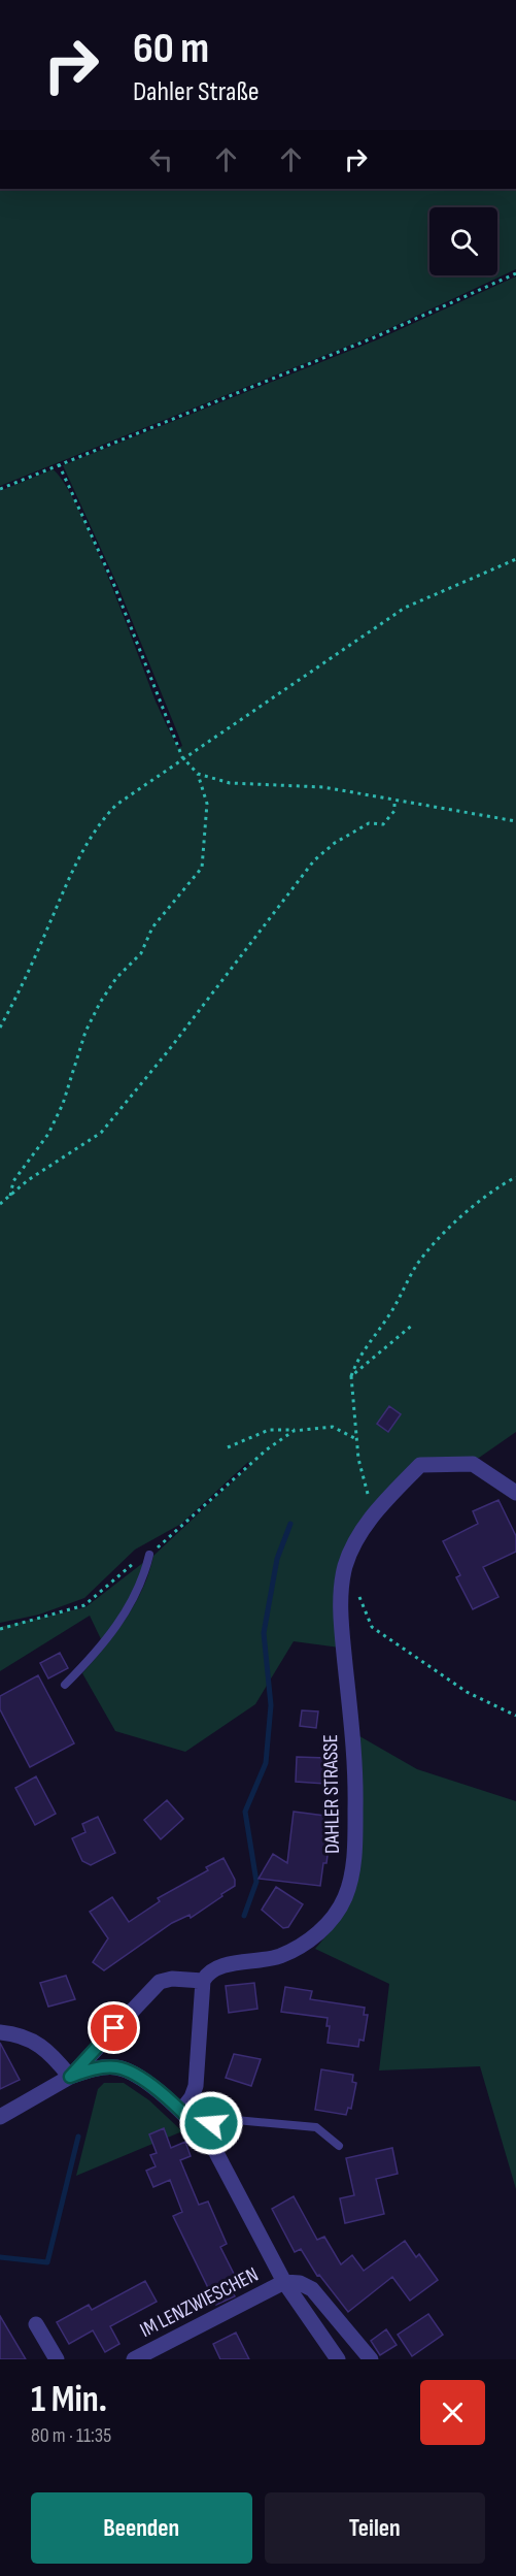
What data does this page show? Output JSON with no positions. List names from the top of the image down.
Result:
{
  "streets": {
    "street": ["DAHLER STRASSE", "IM LENZWIESCHEN"]
  },
  "page": {
    "turn": ["60 m", "Dahler Straße"],
    "heading": ["1 Min.", "80 m · 11:35"],
    "buttons": ["Beenden", "Teilen"]
  }
}
